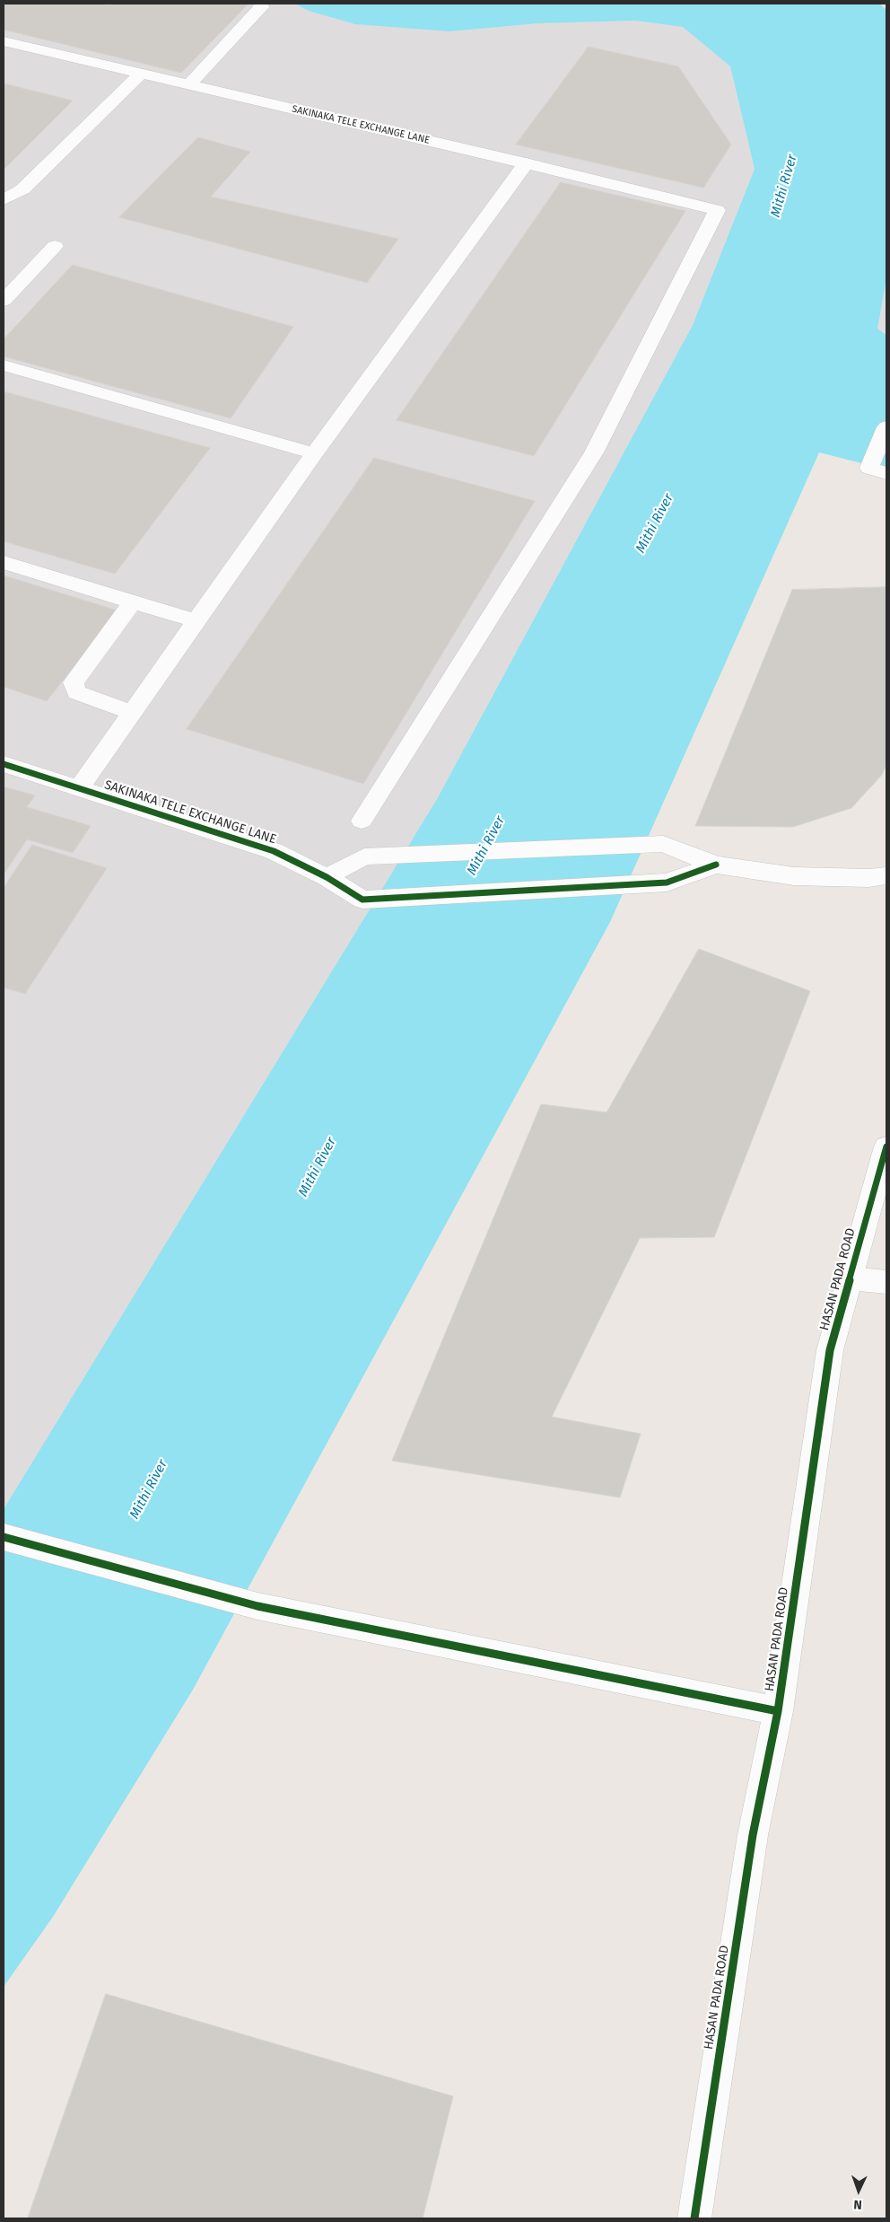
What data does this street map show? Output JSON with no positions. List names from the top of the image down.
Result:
{
  "streets": {
    "street": ["SAKINAKA TELE EXCHANGE LANE", "HASAN PADA ROAD"]
  },
  "water": ["Mithi River"],
  "north": "bottom"
}
